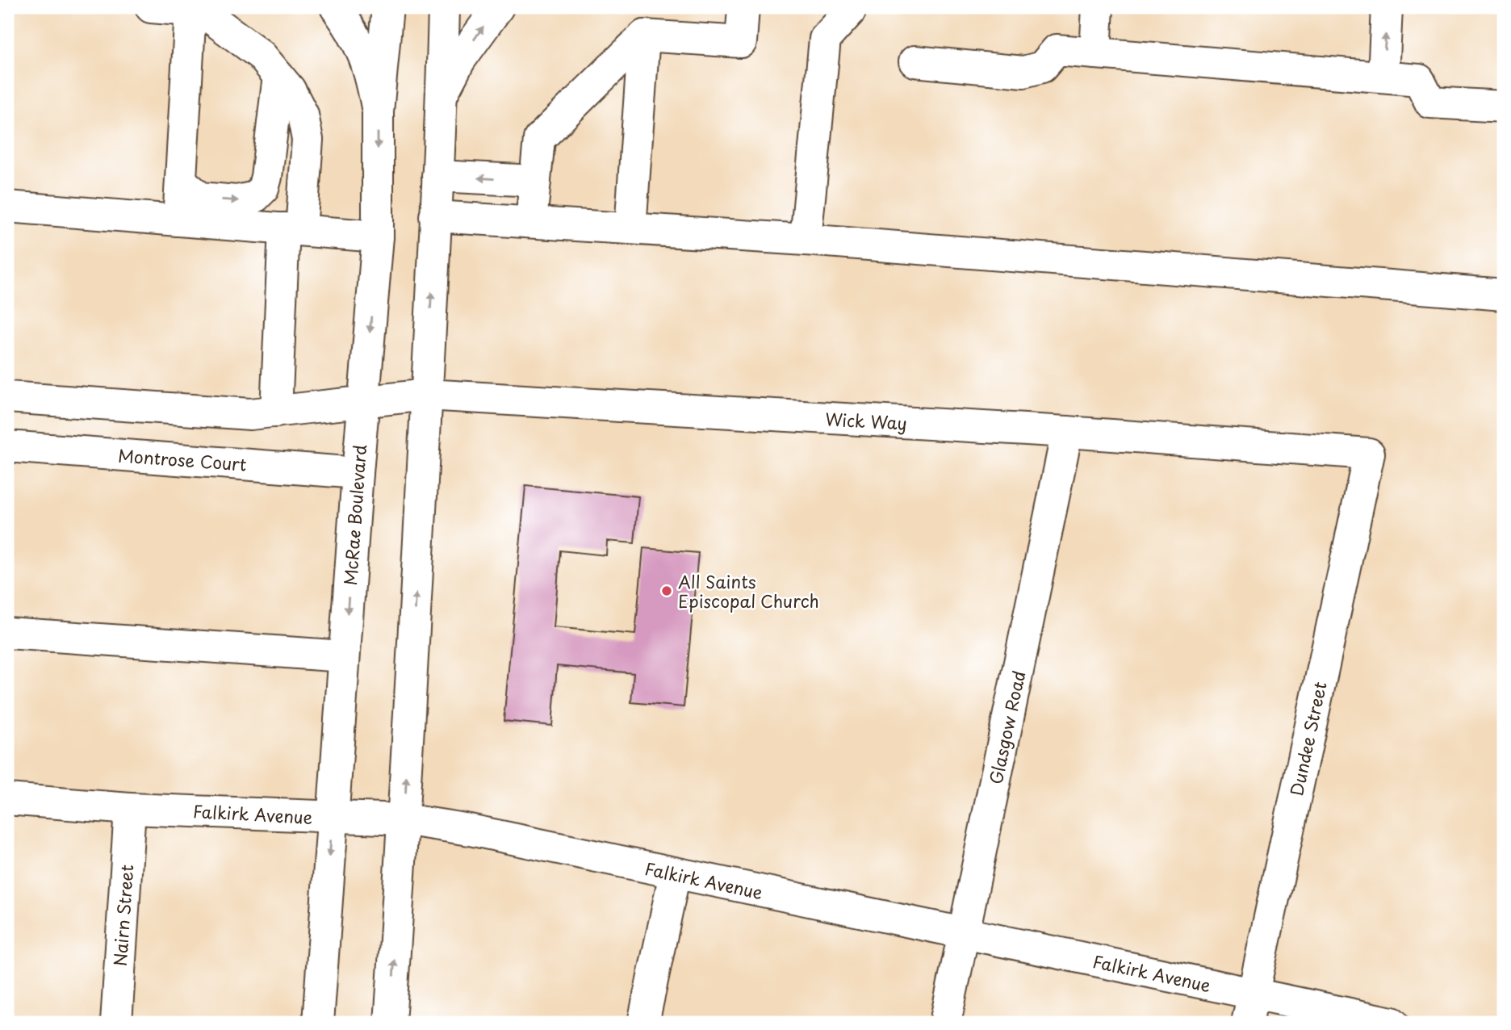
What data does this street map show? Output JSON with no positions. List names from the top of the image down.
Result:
{
  "streets": {
    "main road": [
      "Wick Way",
      "Montrose Court",
      "McRae Boulevard",
      "Glasgow Road",
      "Dundee Street",
      "Falkirk Avenue",
      "Nairn Street"
    ]
  },
  "crossings": [
    ["Wick Way", "McRae Boulevard"],
    ["Wick Way", "Glasgow Road"],
    ["Wick Way", "Dundee Street"],
    ["Montrose Court", "McRae Boulevard"],
    ["McRae Boulevard", "Falkirk Avenue"],
    ["Glasgow Road", "Falkirk Avenue"],
    ["Dundee Street", "Falkirk Avenue"],
    ["Falkirk Avenue", "Nairn Street"]
  ],
  "places": ["All Saints Episcopal Church"]
}
